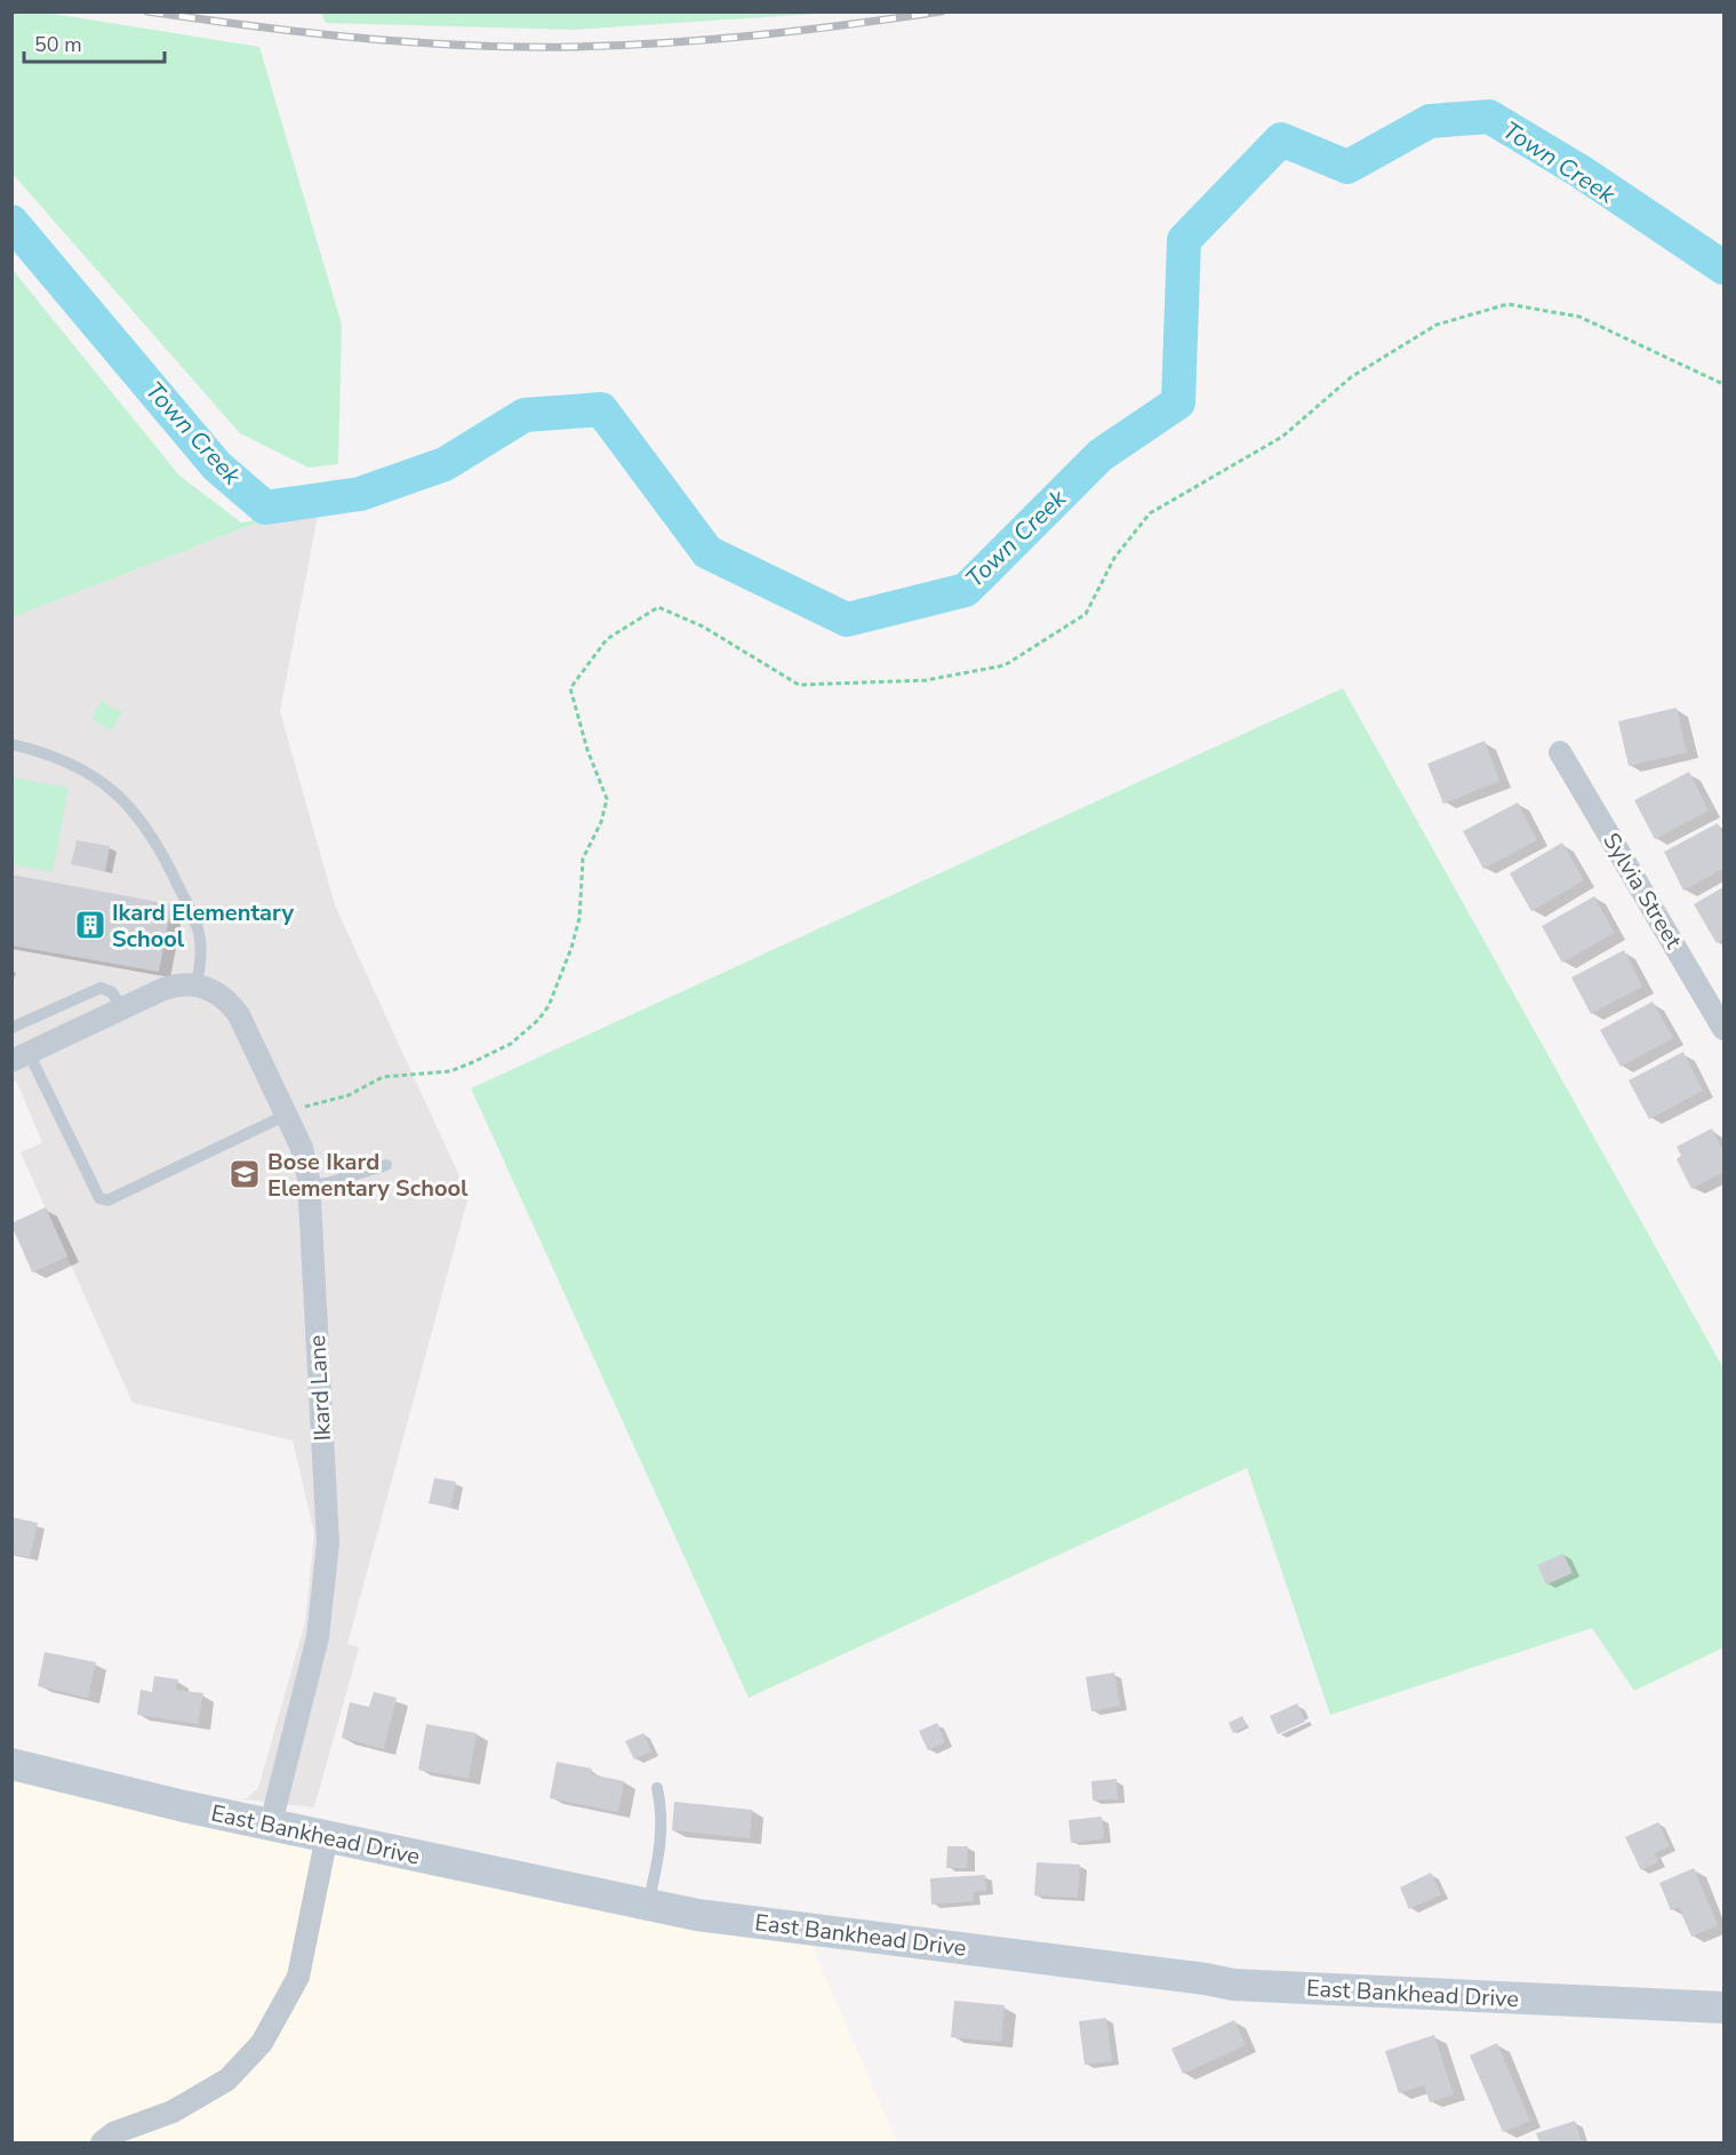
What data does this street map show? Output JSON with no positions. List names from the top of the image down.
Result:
{
  "streets": {
    "street": ["Sylvia Street", "Ikard Lane", "East Bankhead Drive"]
  },
  "crossings": [
    ["Ikard Lane", "East Bankhead Drive"]
  ],
  "water": ["Town Creek"],
  "places": {
    "building": ["Ikard Elementary School"],
    "school or university": ["Bose Ikard Elementary School"]
  },
  "scale_bar": "50 m"
}
